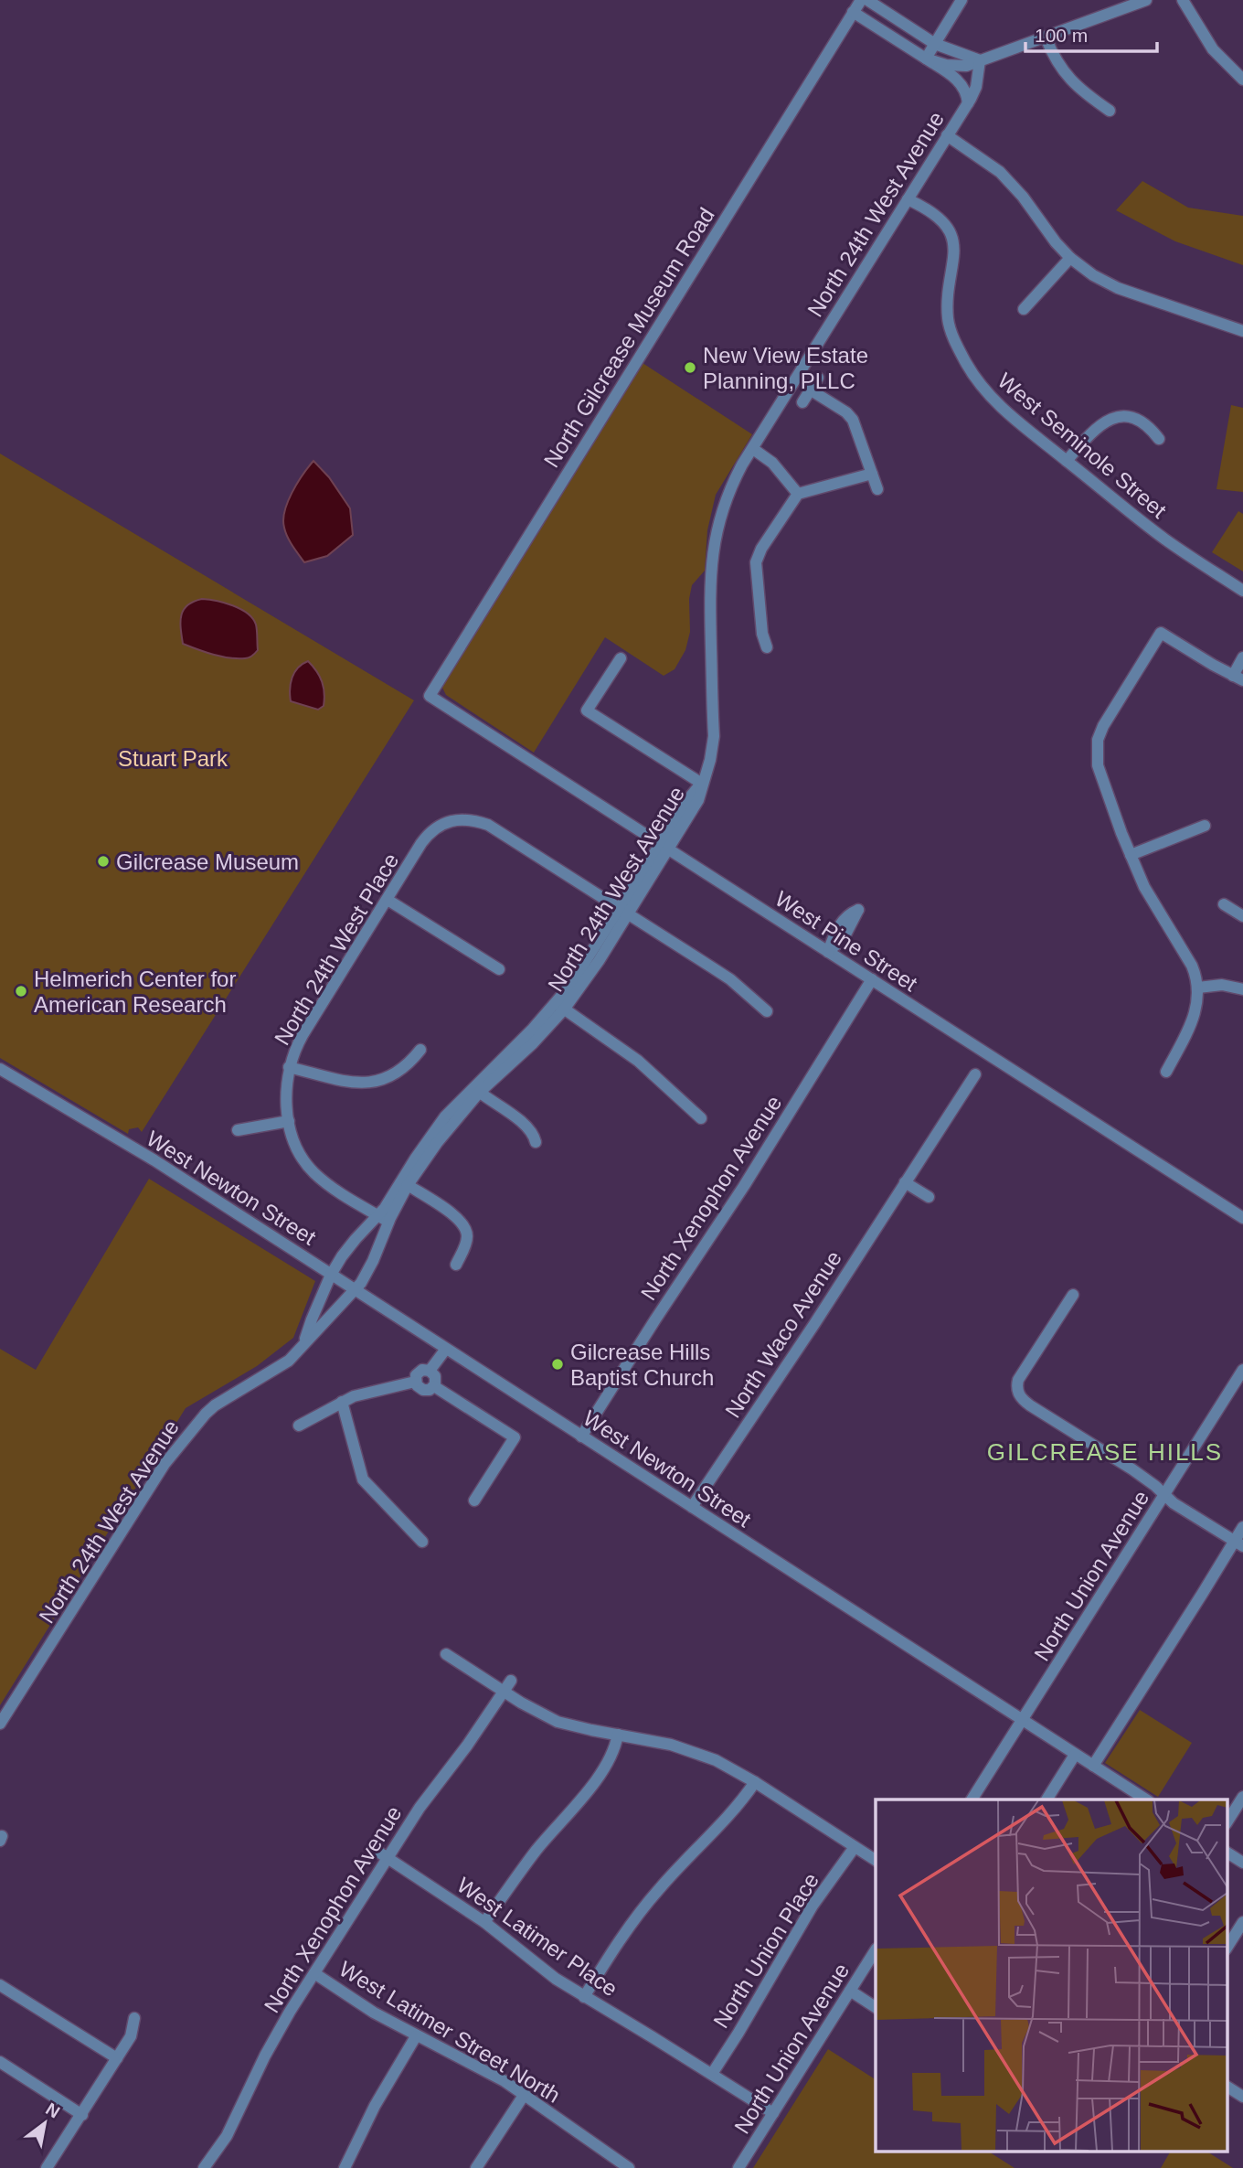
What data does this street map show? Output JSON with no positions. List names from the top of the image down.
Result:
{
  "streets": {
    "street": [
      "North 24th West Avenue",
      "North Gilcrease Museum Road",
      "West Seminole Street",
      "West Pine Street",
      "North 24th West Place",
      "West Newton Street",
      "North Xenophon Avenue",
      "North Waco Avenue",
      "North Union Avenue",
      "West Latimer Place",
      "North Union Place",
      "West Latimer Street North"
    ]
  },
  "crossings": [
    ["North 24th West Avenue", "West Seminole Street"],
    ["North 24th West Avenue", "West Pine Street"],
    ["North 24th West Avenue", "North 24th West Place"],
    ["North 24th West Avenue", "West Newton Street"],
    ["North Gilcrease Museum Road", "West Pine Street"],
    ["West Pine Street", "North Xenophon Avenue"],
    ["West Newton Street", "North Xenophon Avenue"],
    ["West Newton Street", "North Waco Avenue"],
    ["West Newton Street", "North Union Avenue"],
    ["North Xenophon Avenue", "West Latimer Place"],
    ["North Xenophon Avenue", "West Latimer Street North"],
    ["North Union Avenue", "West Latimer Place"],
    ["West Latimer Place", "North Union Place"]
  ],
  "districts": ["GILCREASE HILLS"],
  "parks": ["Stuart Park"],
  "places": [
    "New View Estate Planning, PLLC",
    "Gilcrease Museum",
    "Helmerich Center for American Research",
    "Gilcrease Hills Baptist Church"
  ],
  "scale_bar": "100 m",
  "north": "top right"
}
